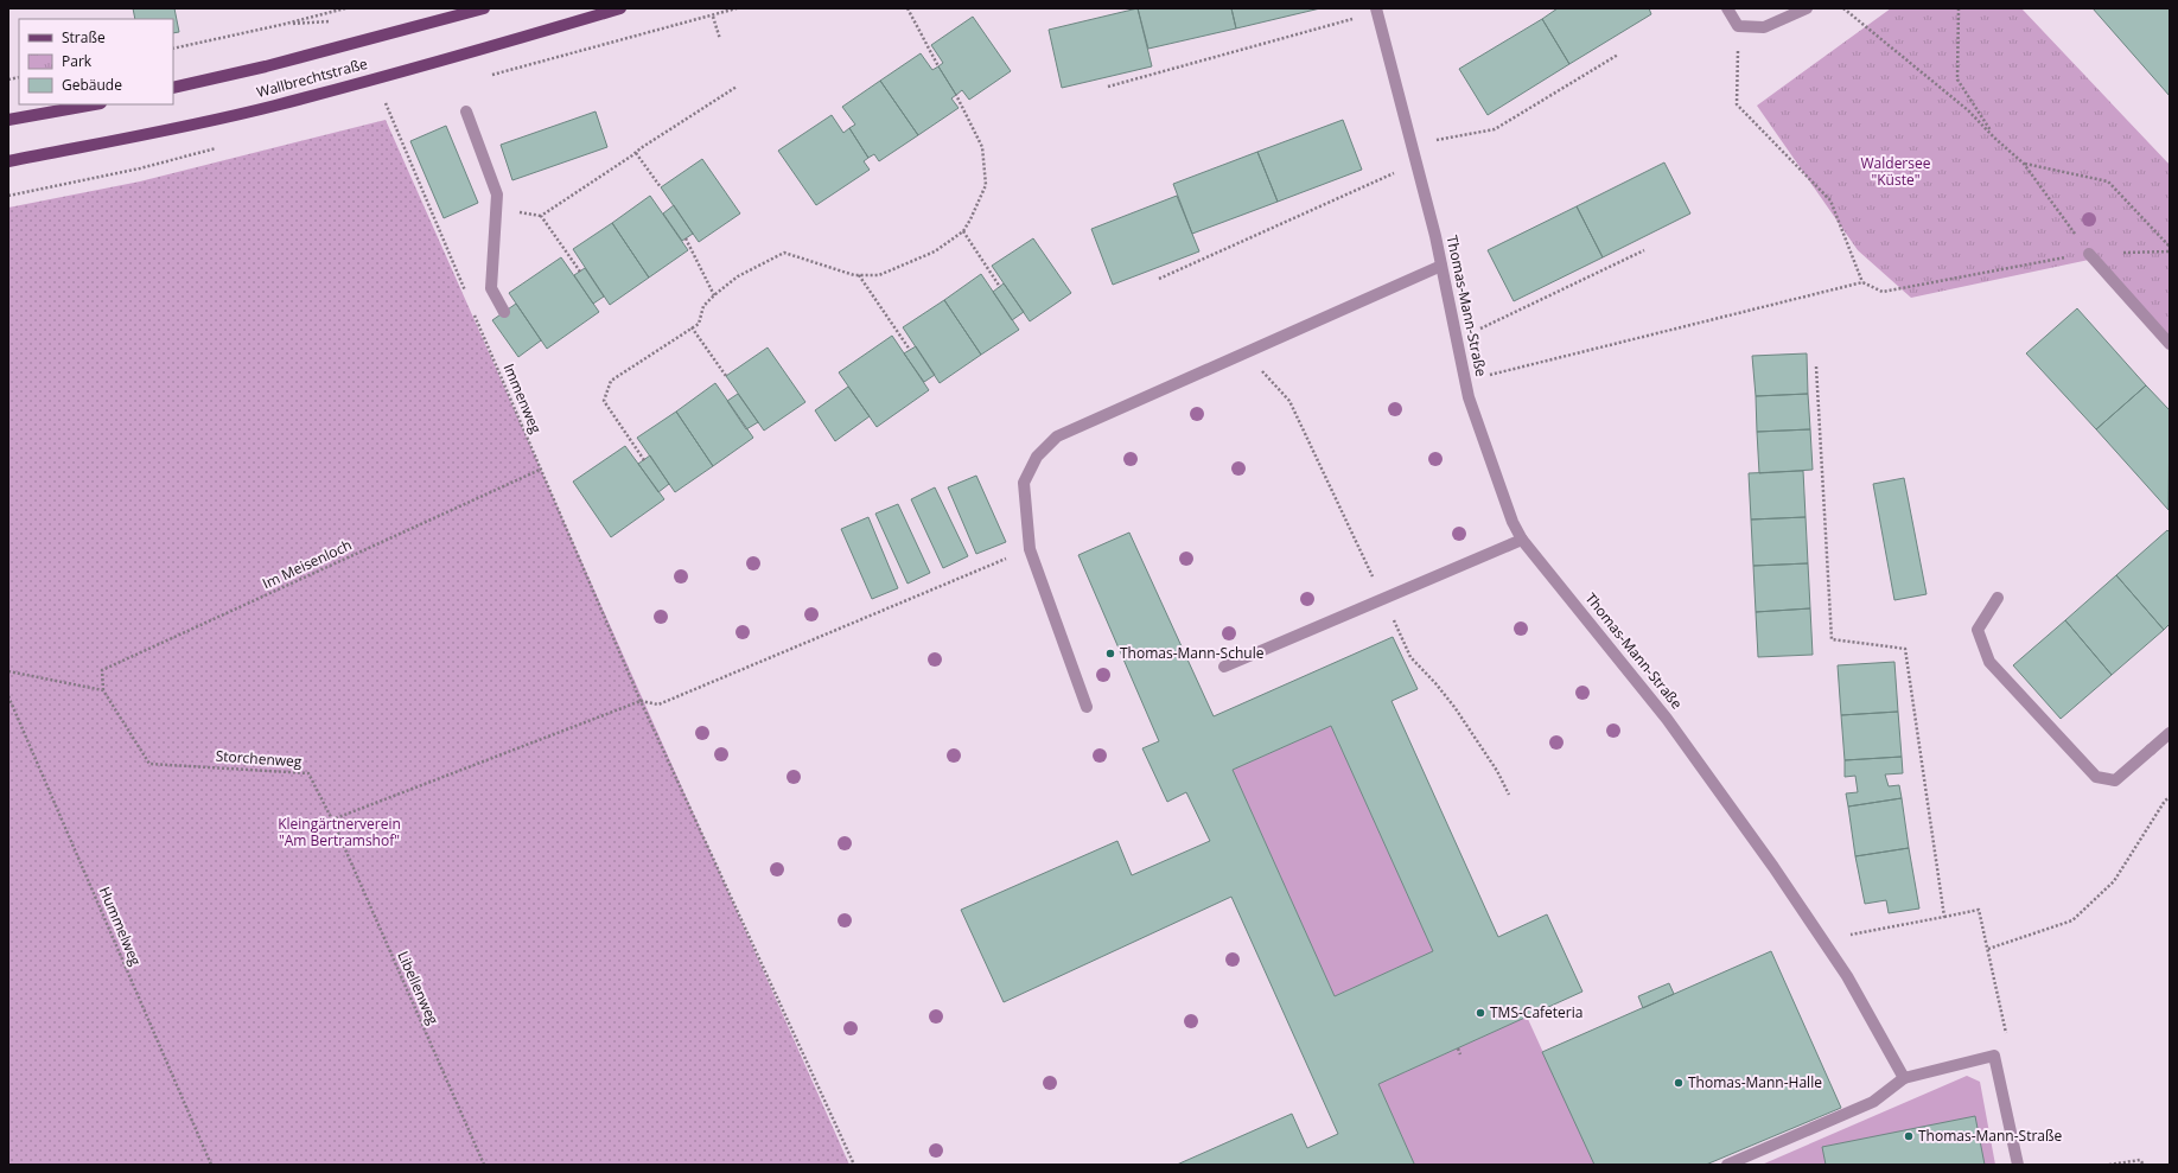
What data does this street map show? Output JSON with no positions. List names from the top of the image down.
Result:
{
  "streets": {
    "main road": ["Wallbrechtstraße"],
    "street": ["Thomas-Mann-Straße"],
    "path": [
      "Immenweg",
      "Im Meisenloch",
      "Storchenweg",
      "Hummelweg",
      "Libellenweg"
    ]
  },
  "crossings": [
    ["Immenweg", "Im Meisenloch"],
    ["Im Meisenloch", "Storchenweg"],
    ["Storchenweg", "Libellenweg"]
  ],
  "parks": ["Waldersee \"Küste\"", "Kleingärtnerverein \"Am Bertramshof\""],
  "places": [
    "Thomas-Mann-Schule",
    "TMS-Cafeteria",
    "Thomas-Mann-Halle",
    "Thomas-Mann-Straße"
  ],
  "legend": ["Straße", "Park", "Gebäude"]
}
